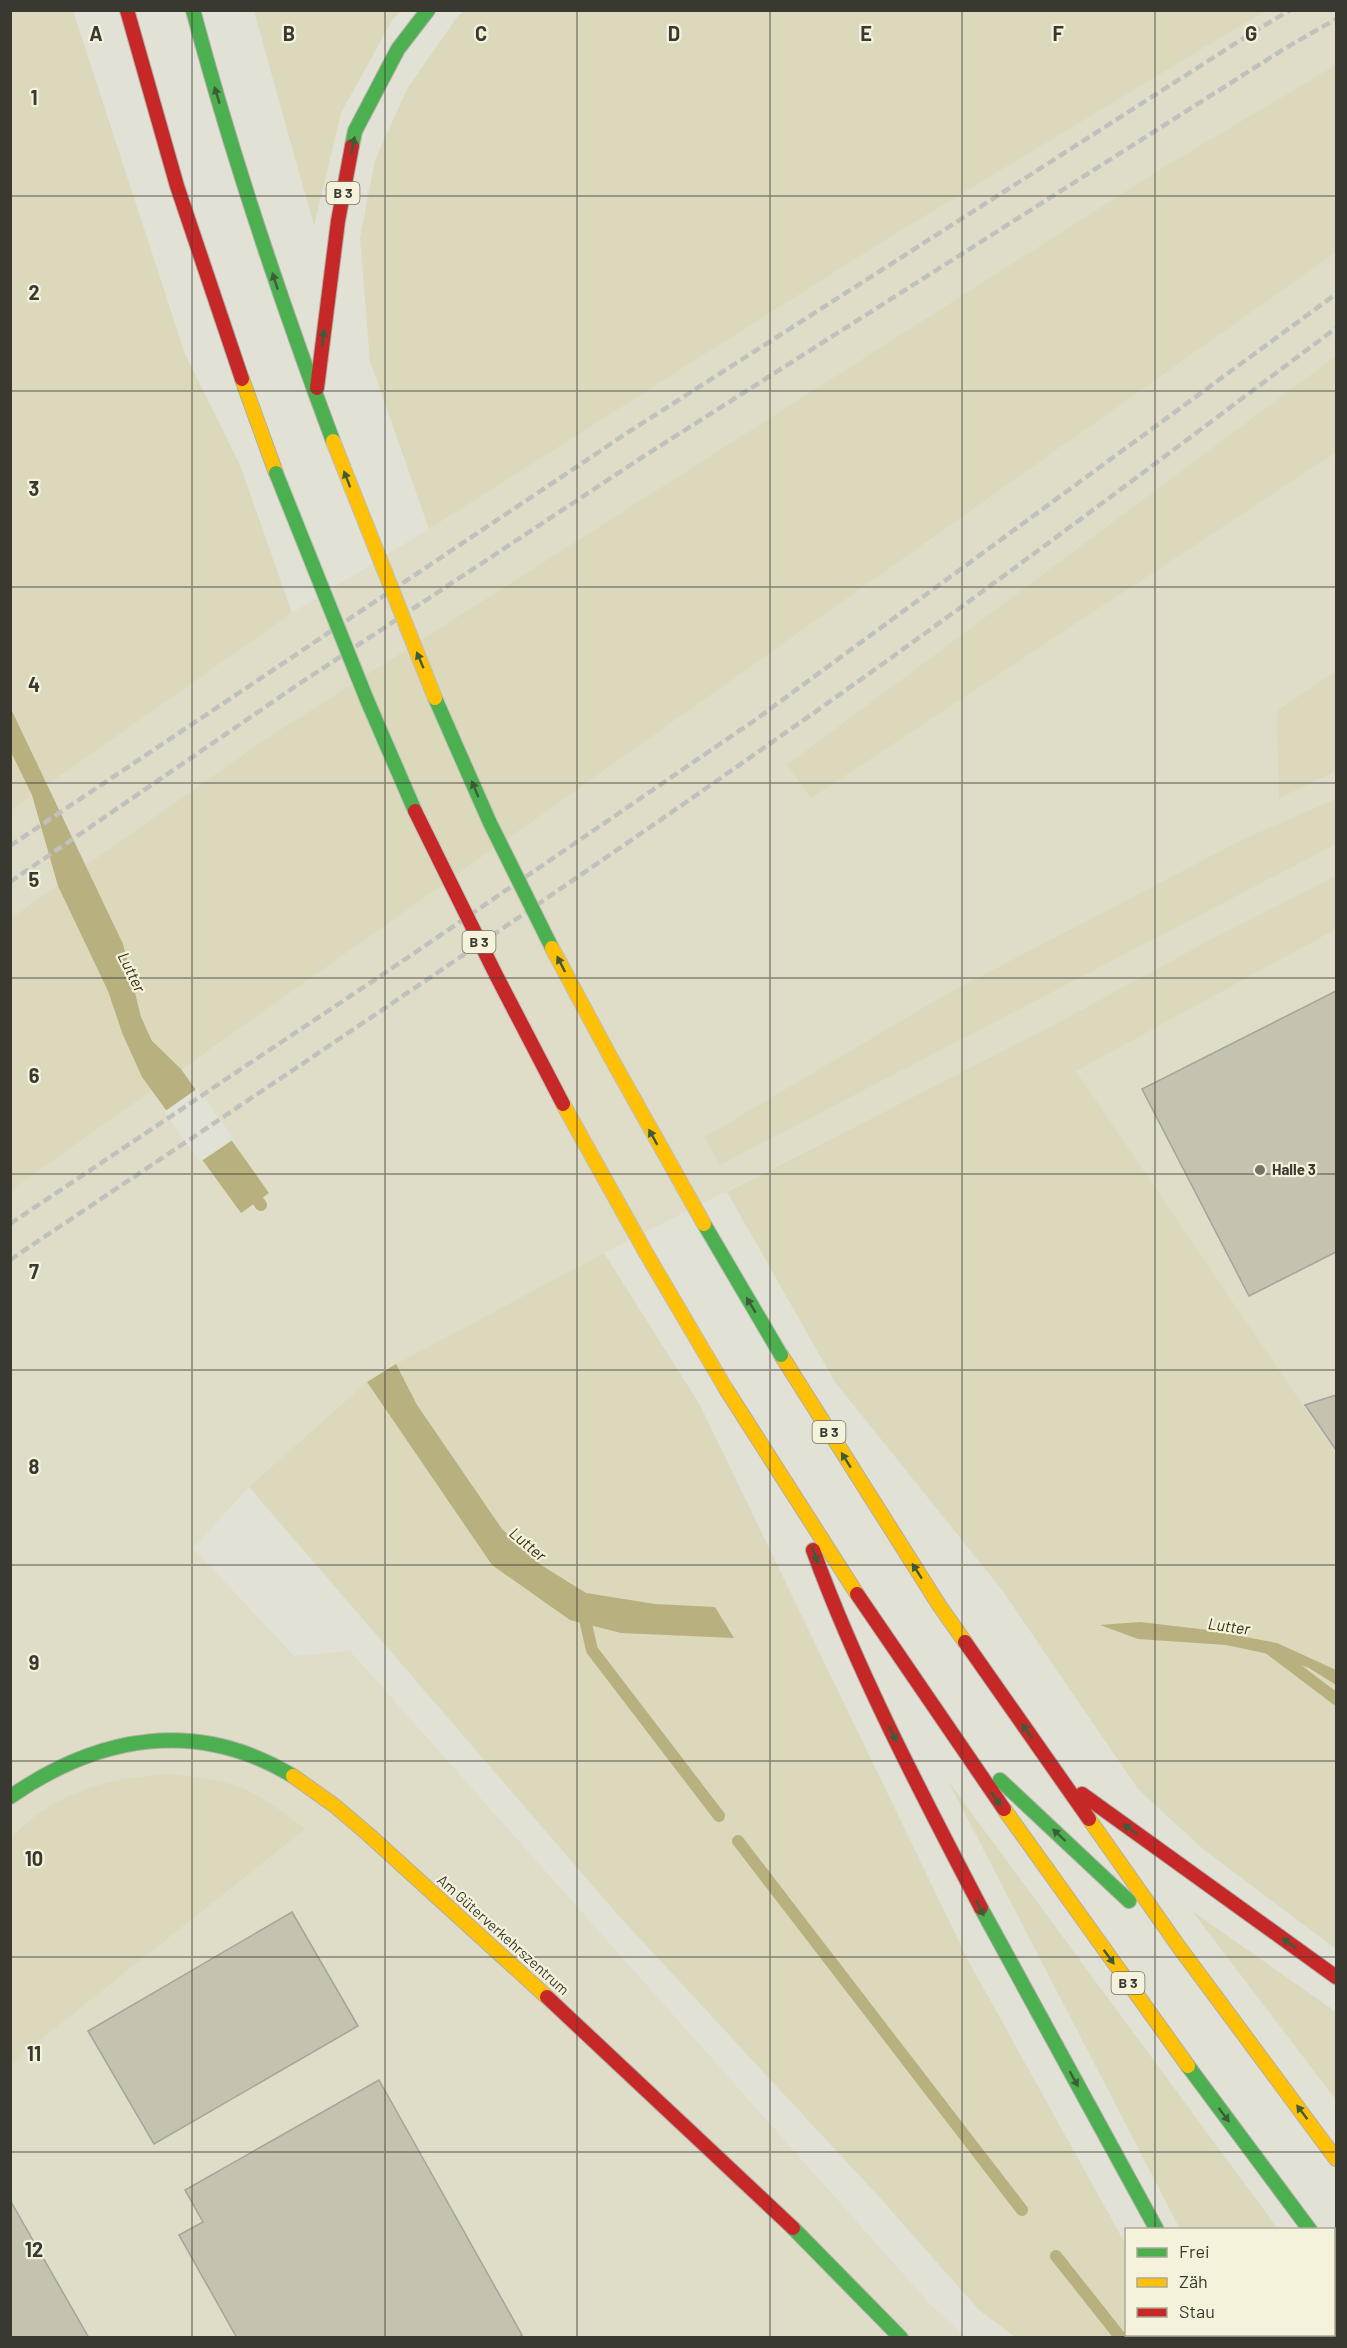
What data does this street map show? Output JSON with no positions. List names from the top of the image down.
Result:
{
  "streets": {
    "main road": ["B 3", "Am Güterverkehrszentrum"]
  },
  "water": ["Lutter"],
  "places": ["Halle 3"],
  "legend": ["Frei", "Zäh", "Stau"],
  "grid": {
    "columns": [
      "A",
      "B",
      "C",
      "D",
      "E",
      "F",
      "G"
    ],
    "rows": [
      "1",
      "2",
      "3",
      "4",
      "5",
      "6",
      "7",
      "8",
      "9",
      "10",
      "11",
      "12"
    ]
  }
}
